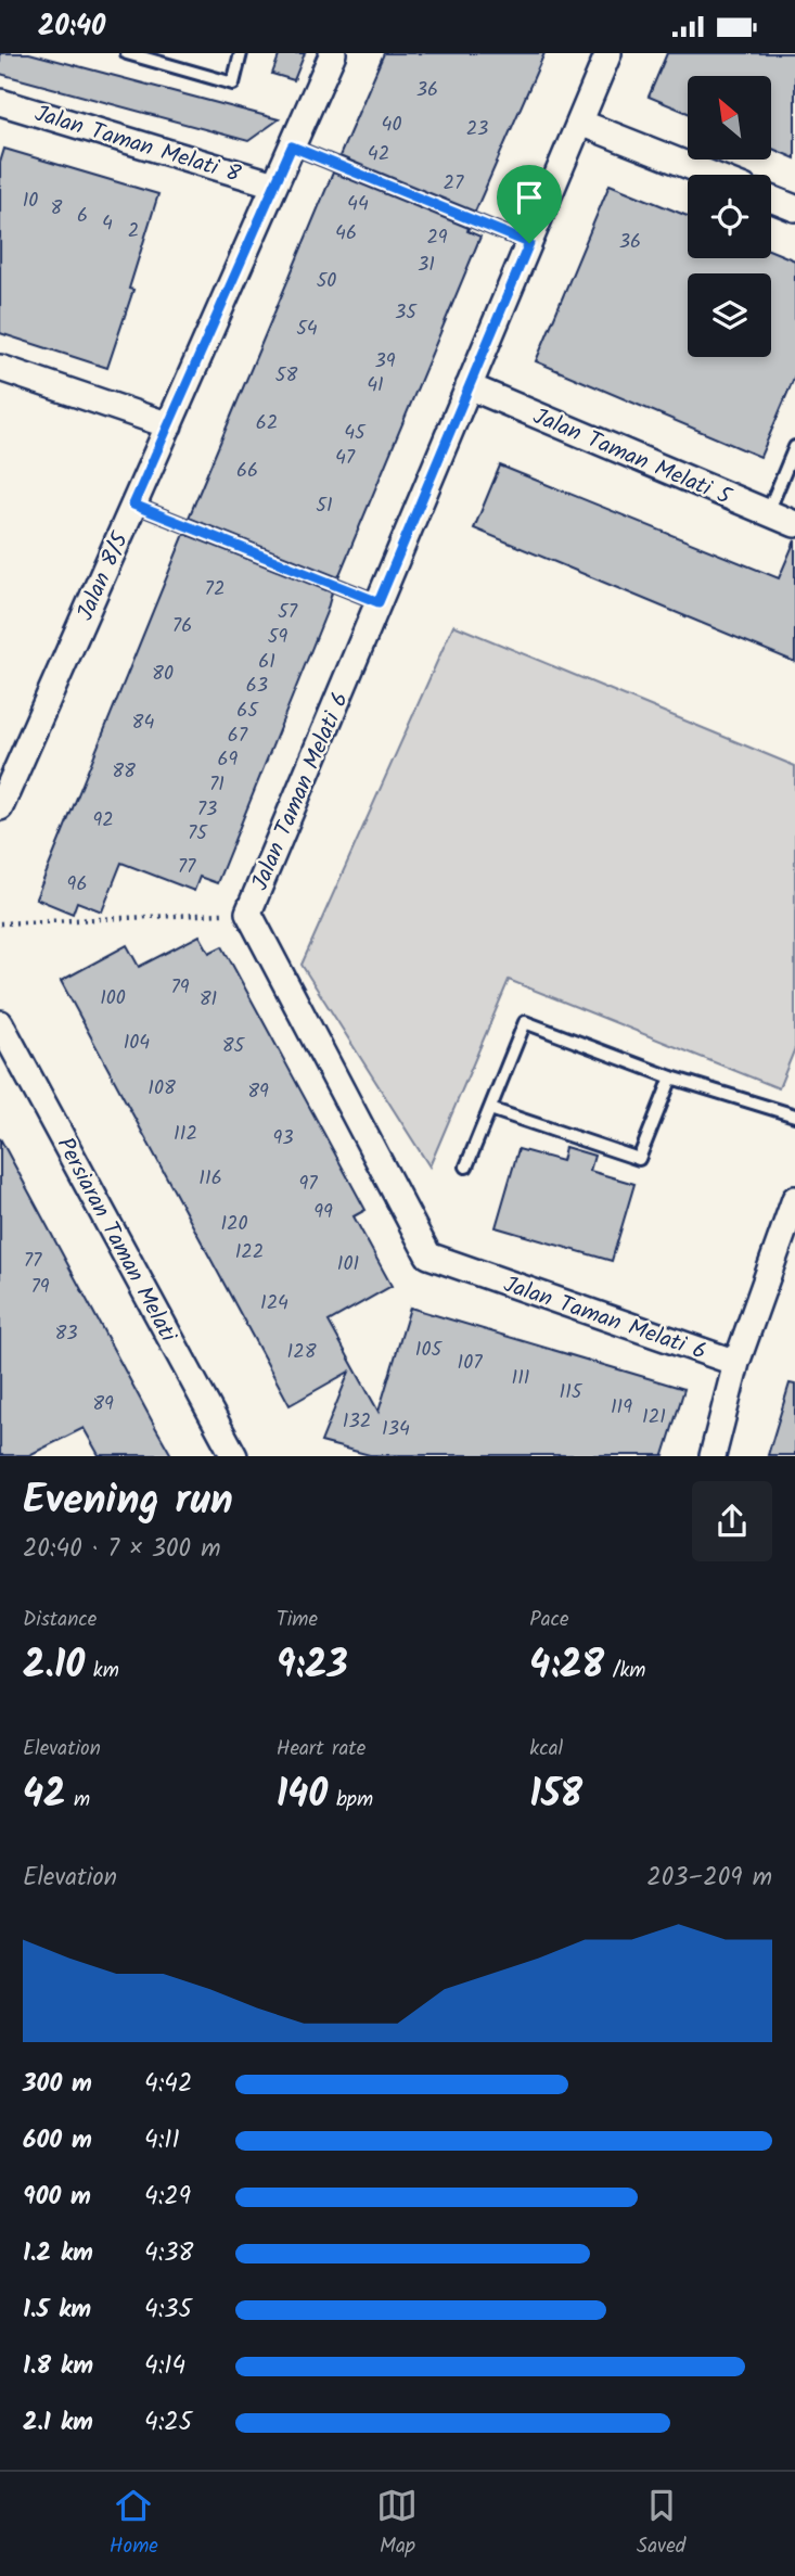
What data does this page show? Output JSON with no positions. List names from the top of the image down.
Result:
{
  "streets": {
    "street": [
      "Jalan Taman Melati 8",
      "Jalan Taman Melati 5",
      "Jalan 8/5",
      "Jalan Taman Melati 6",
      "Persiaran Taman Melati"
    ]
  },
  "crossings": [
    ["Jalan Taman Melati 8", "Jalan 8/5"],
    ["Jalan Taman Melati 5", "Jalan Taman Melati 6"]
  ],
  "house_numbers": [
    "36",
    "40",
    "23",
    "42",
    "27",
    "10",
    "44",
    "8",
    "6",
    "4",
    "2",
    "46",
    "29",
    "36",
    "31",
    "50",
    "35",
    "54",
    "39",
    "58",
    "41",
    "62",
    "45",
    "47",
    "66",
    "51",
    "72",
    "57",
    "76",
    "59",
    "61",
    "80",
    "63",
    "65",
    "84",
    "67",
    "69",
    "88",
    "71",
    "73",
    "92",
    "75",
    "77",
    "96",
    "79",
    "100",
    "81",
    "104",
    "85",
    "108",
    "89",
    "112",
    "93",
    "116",
    "97",
    "99",
    "120",
    "122",
    "77",
    "101",
    "79",
    "124",
    "83",
    "105",
    "128",
    "107",
    "111",
    "115",
    "89",
    "119",
    "121",
    "132",
    "134"
  ],
  "north": "top left",
  "page": {
    "status": "20:40",
    "heading": ["Evening run", "20:40 · 7 × 300 m"],
    "stats": [
      ["Distance", "2.10 km"],
      ["Time", "9:23"],
      ["Pace", "4:28 /km"],
      ["Elevation", "42 m"],
      ["Heart rate", "140 bpm"],
      ["kcal", "158"]
    ],
    "chart": ["Elevation", "203–209 m"],
    "list": [
      {
        "name": "300 m",
        "note": "4:42"
      },
      {
        "name": "600 m",
        "note": "4:11"
      },
      {
        "name": "900 m",
        "note": "4:29"
      },
      {
        "name": "1.2 km",
        "note": "4:38"
      },
      {
        "name": "1.5 km",
        "note": "4:35"
      },
      {
        "name": "1.8 km",
        "note": "4:14"
      },
      {
        "name": "2.1 km",
        "note": "4:25"
      }
    ],
    "tabs": ["Home", "Map", "Saved"]
  }
}
